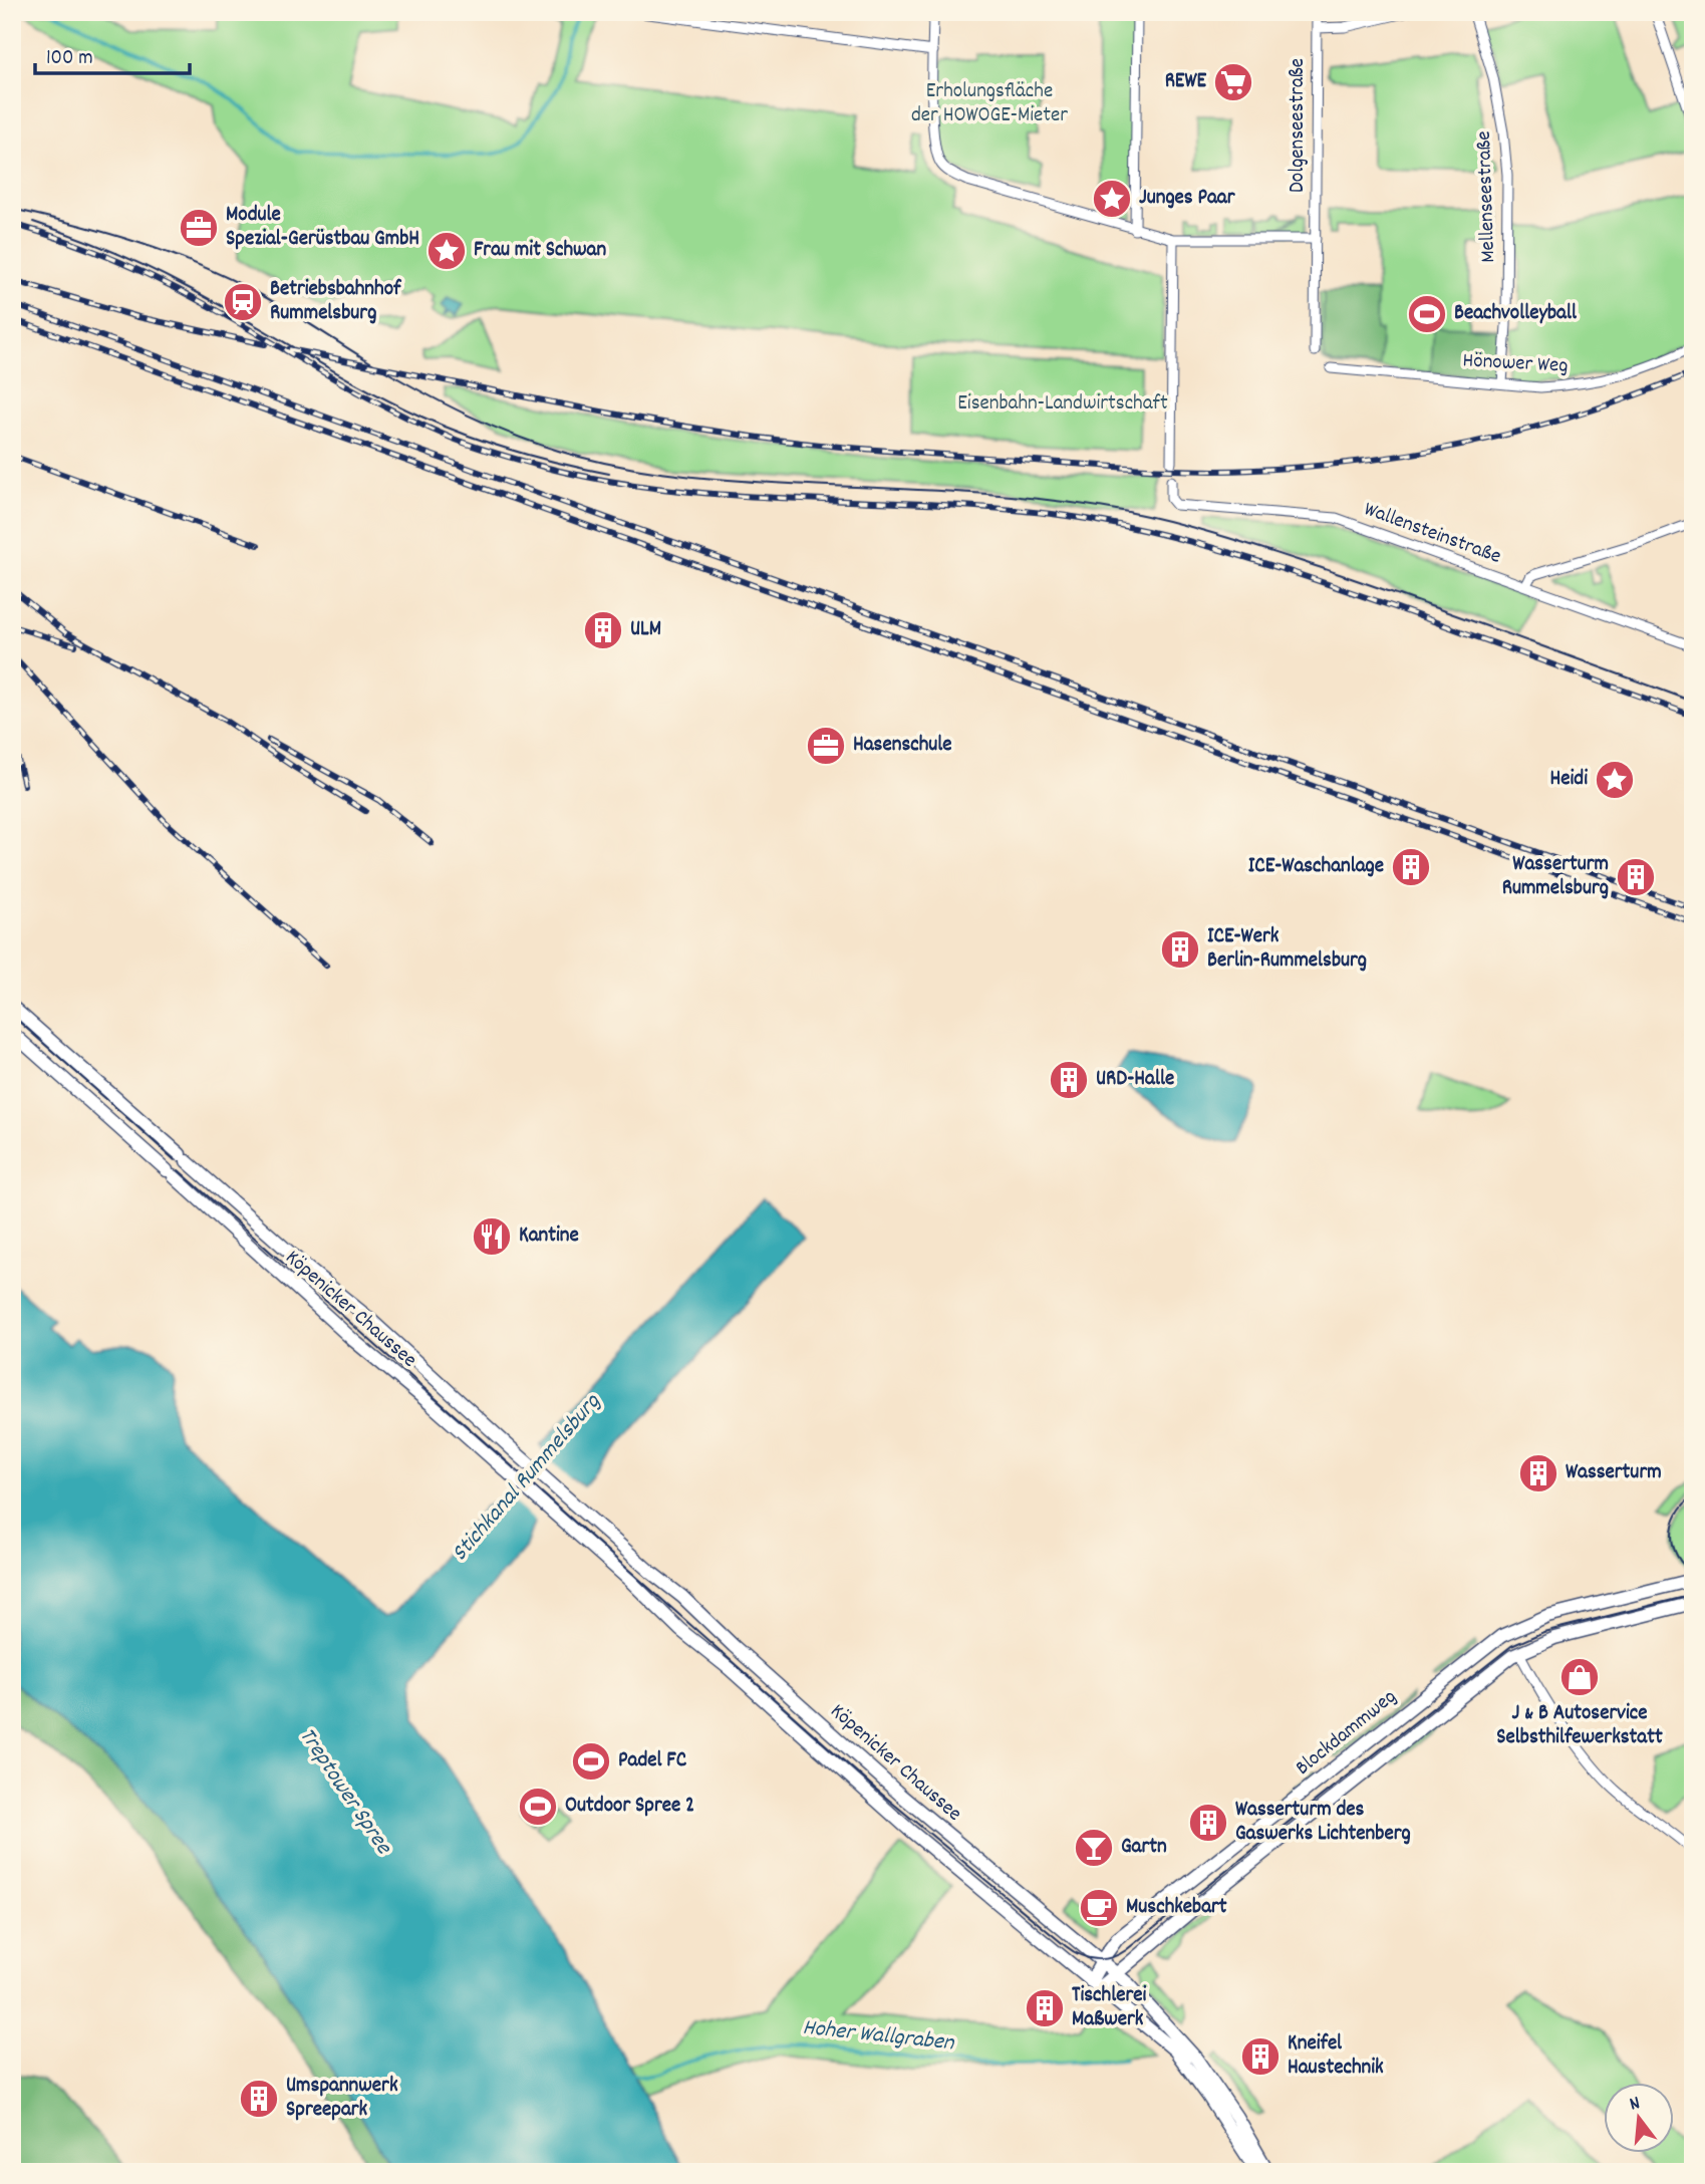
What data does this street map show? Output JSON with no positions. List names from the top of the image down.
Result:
{
  "streets": {
    "main road": ["Köpenicker Chaussee", "Blockdammweg"],
    "street": [
      "Dolgenseestraße",
      "Mellenseestraße",
      "Hönower Weg",
      "Wallensteinstraße"
    ]
  },
  "crossings": [
    ["Mellenseestraße", "Hönower Weg"],
    ["Köpenicker Chaussee", "Blockdammweg"]
  ],
  "water": ["Stichkanal Rummelsburg", "Treptower Spree", "Hoher Wallgraben"],
  "parks": ["Erholungsfläche der HOWOGE-Mieter", "Eisenbahn-Landwirtschaft"],
  "places": {
    "supermarket": ["REWE"],
    "place": ["Junges Paar", "Frau mit Schwan", "Heidi"],
    "office": ["Module Spezial-Gerüstbau GmbH", "Hasenschule"],
    "station": ["Betriebsbahnhof Rummelsburg"],
    "sports": ["Beachvolleyball", "Padel FC", "Outdoor Spree 2"],
    "building": [
      "ULM",
      "ICE-Waschanlage",
      "Wasserturm Rummelsburg",
      "ICE-Werk Berlin-Rummelsburg",
      "URD-Halle",
      "Wasserturm",
      "Wasserturm des Gaswerks Lichtenberg",
      "Tischlerei Maßwerk",
      "Kneifel Haustechnik",
      "Umspannwerk Spreepark"
    ],
    "restaurant": ["Kantine"],
    "shop": ["J & B Autoservice Selbsthilfewerkstatt"],
    "bar": ["Gartn"],
    "cafe": ["Muschkebart"]
  },
  "scale_bar": "100 m",
  "north": "top"
}
